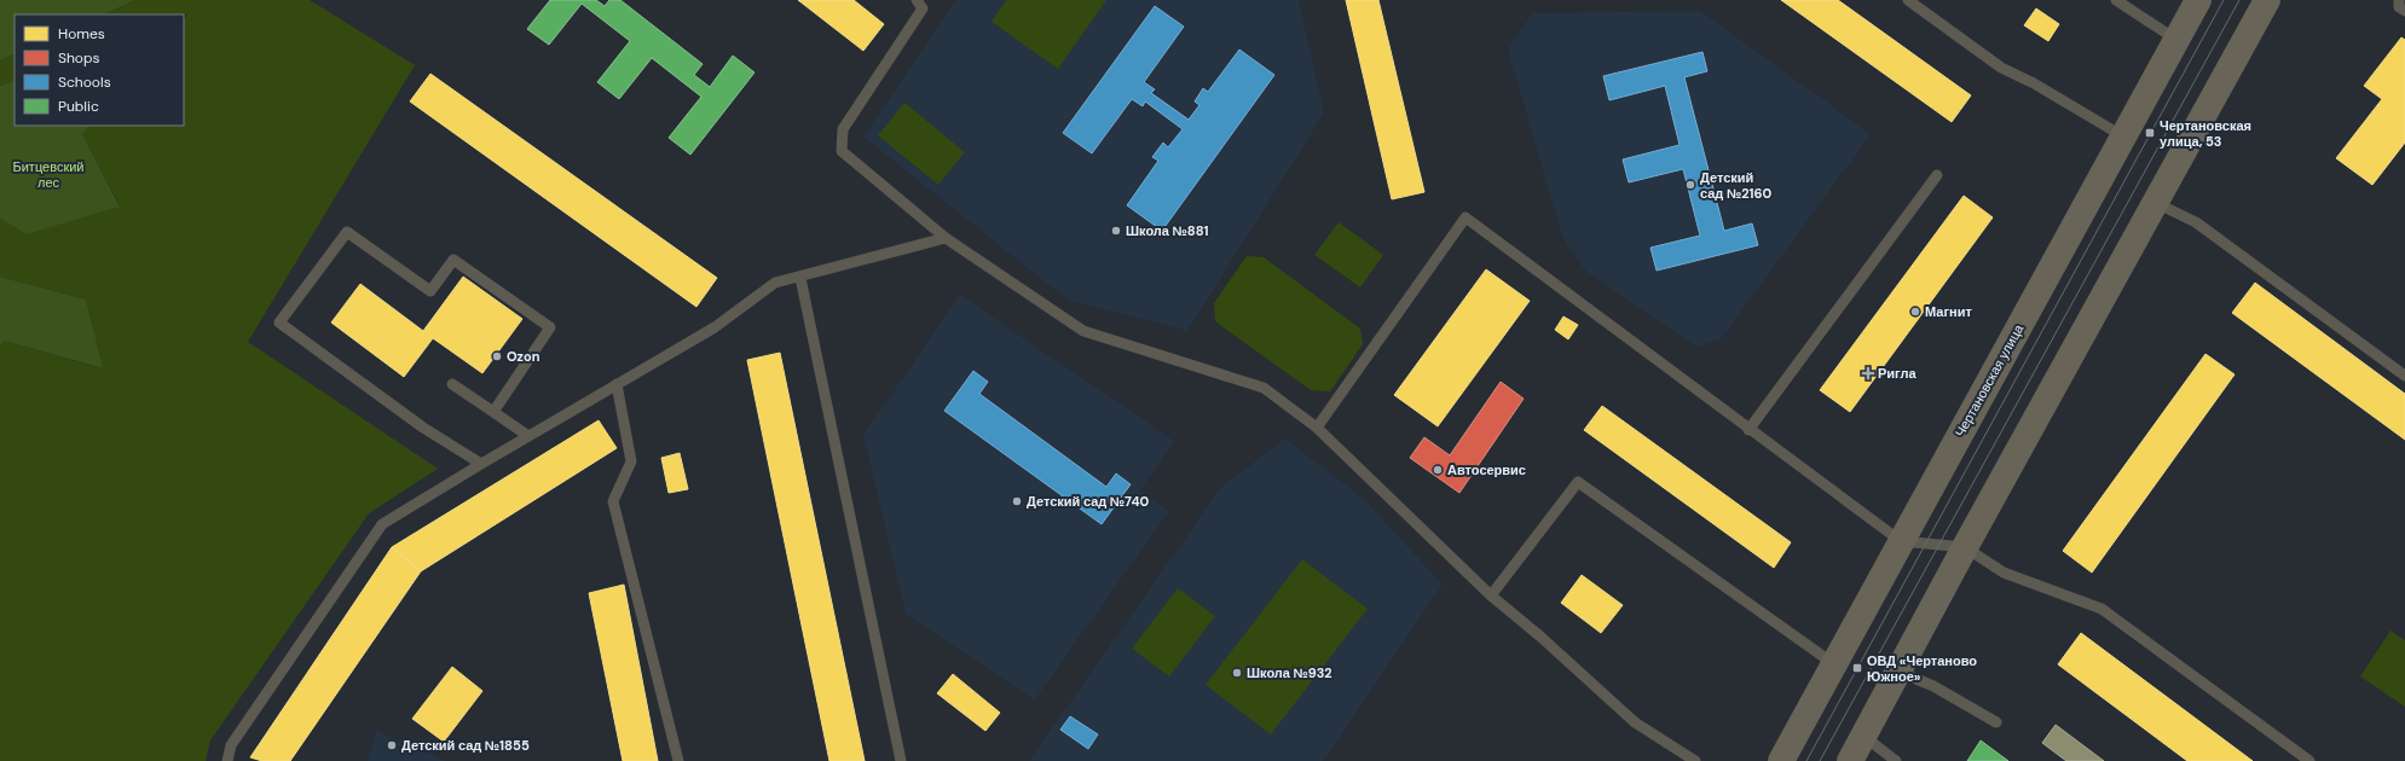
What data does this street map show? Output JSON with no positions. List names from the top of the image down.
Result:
{
  "streets": {
    "main road": ["Чертановская улица"]
  },
  "parks": ["Битцевский лес"],
  "places": {
    "transit": ["Чертановская улица, 53", "ОВД «Чертаново Южное»"],
    "other": [
      "Детский сад №2160",
      "Школа №881",
      "Магнит",
      "Ozon",
      "Автосервис",
      "Детский сад №740",
      "Школа №932",
      "Детский сад №1855"
    ],
    "health": ["Ригла"]
  },
  "legend": [
    "Homes",
    "Shops",
    "Schools",
    "Public"
  ]
}
